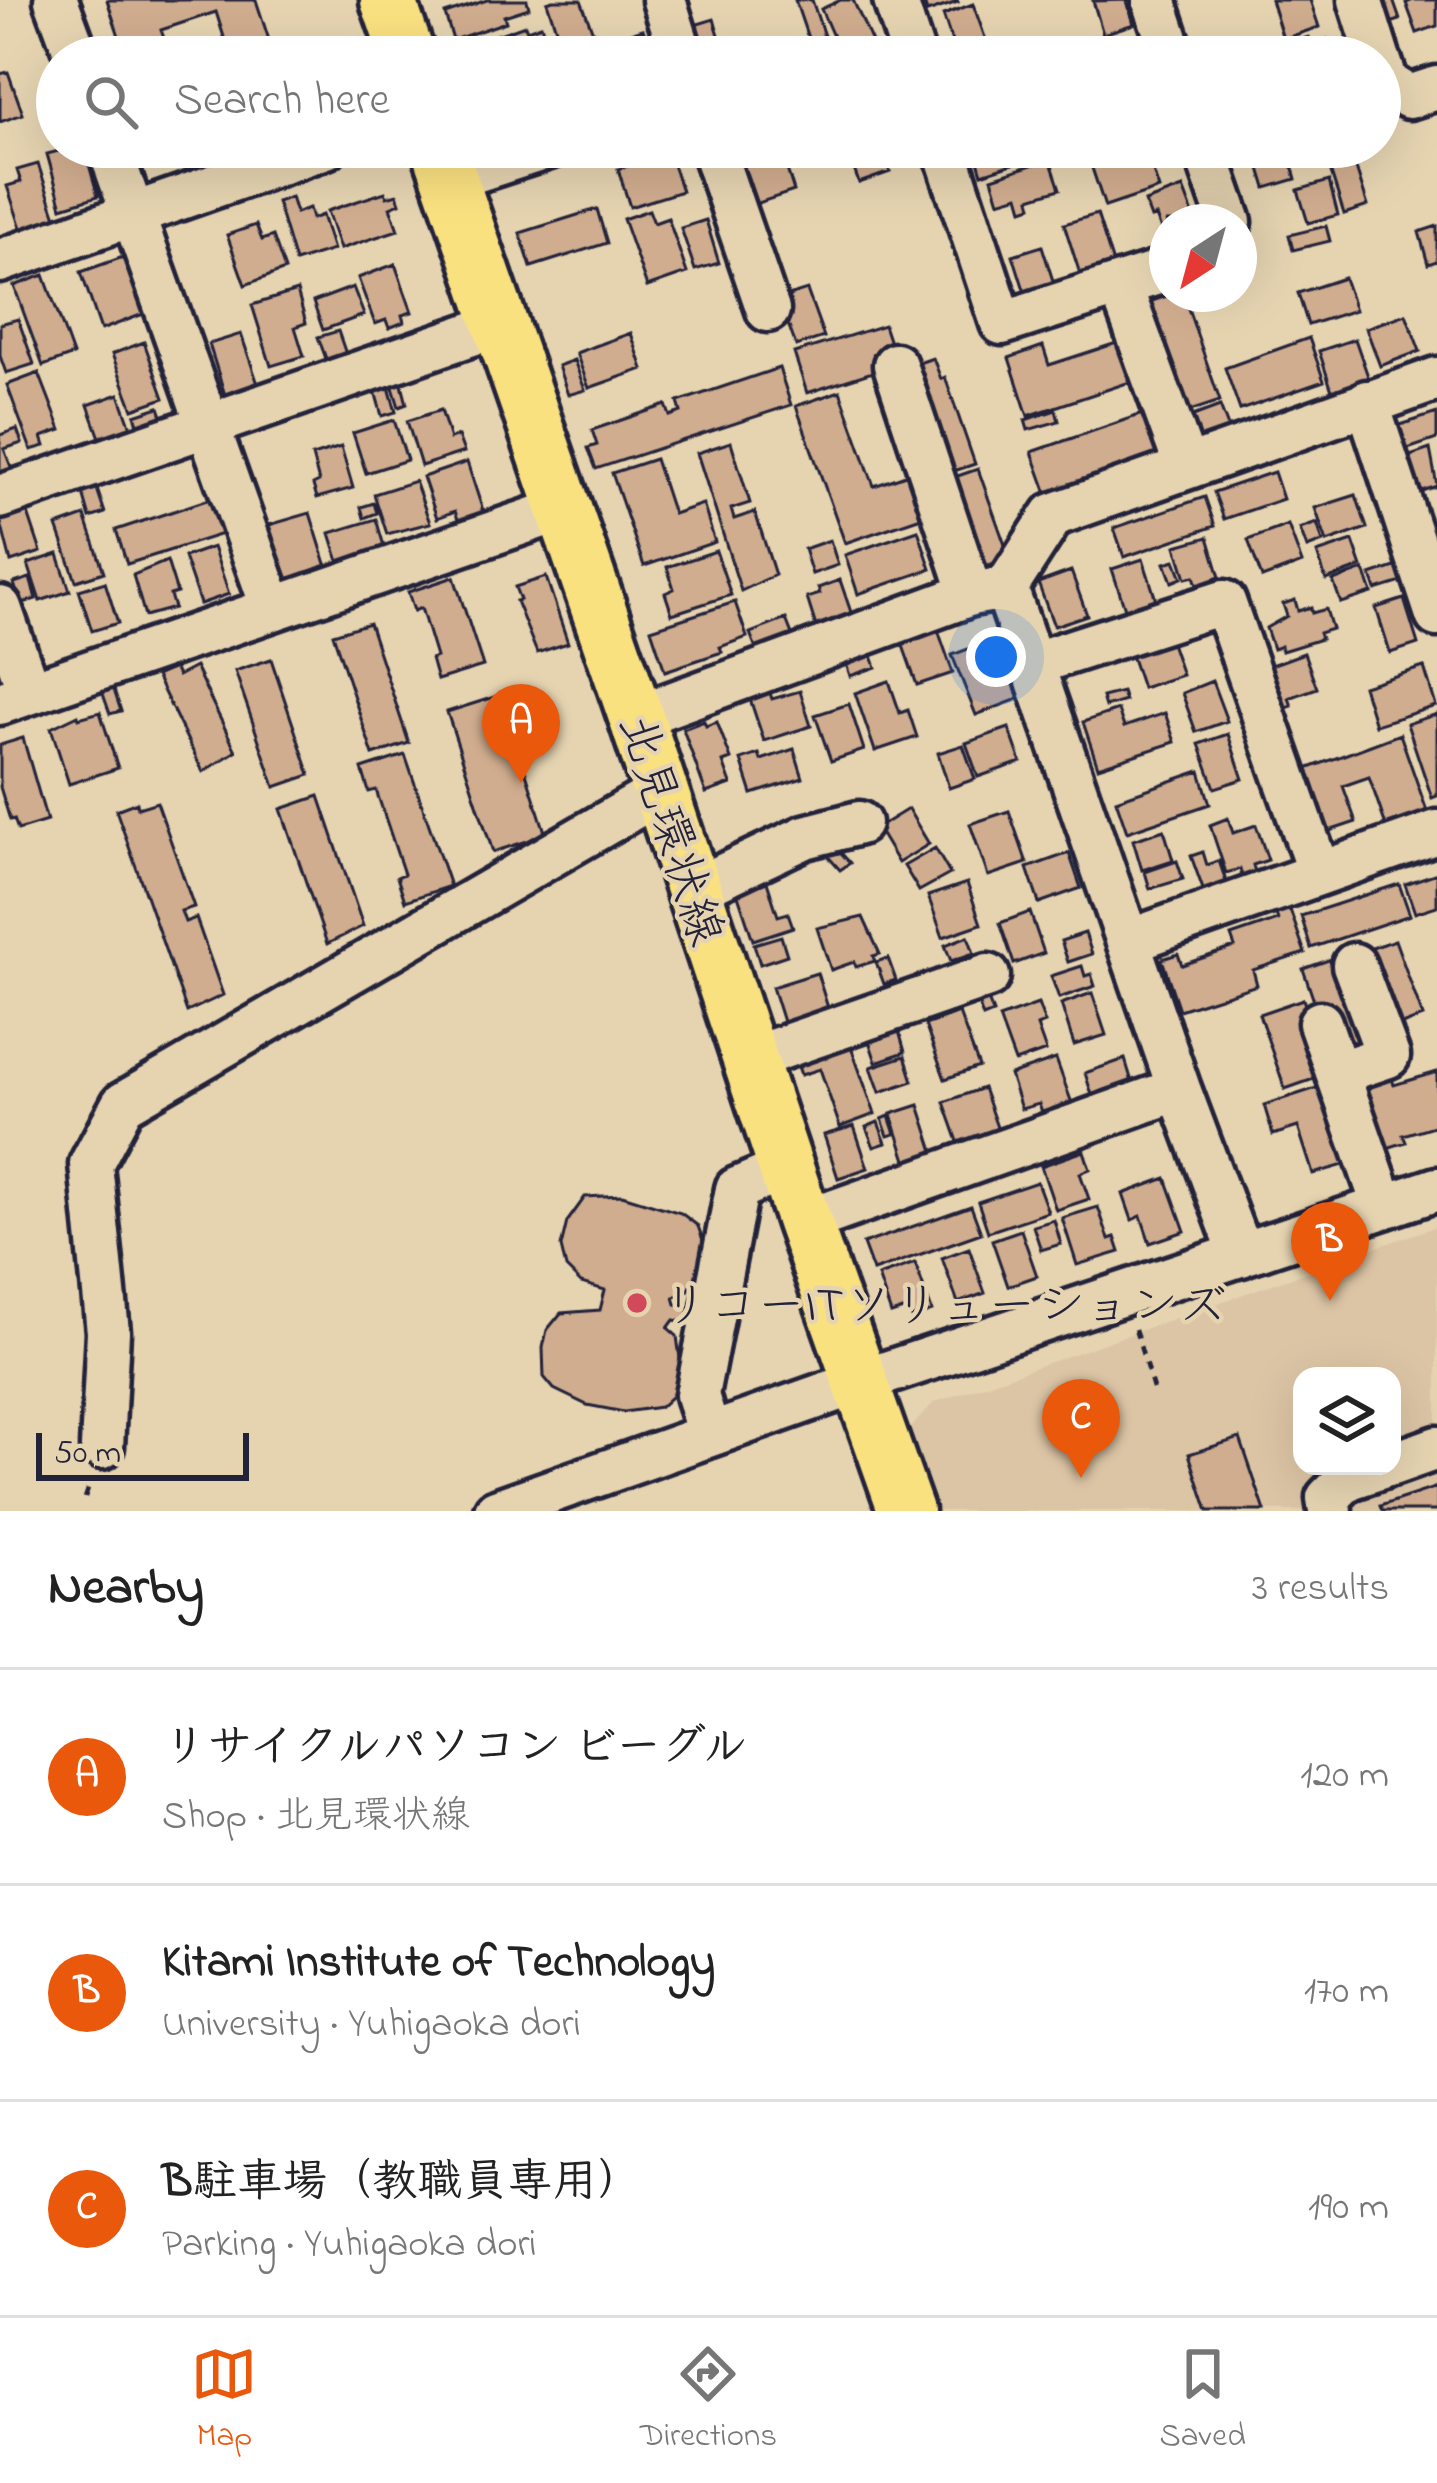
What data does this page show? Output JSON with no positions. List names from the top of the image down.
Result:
{
  "streets": {
    "main road": ["北見環状線"]
  },
  "places": ["リコーITソリューションズ"],
  "scale_bar": "50 m",
  "north": "bottom left",
  "page": {
    "search": "Search here",
    "pins": ["A", "B", "C"],
    "scale": "50 m",
    "heading": ["Nearby", "3 results"],
    "list": [
      {
        "mark": "A",
        "name": "リサイクルパソコン ビーグル",
        "note": "Shop · 北見環状線",
        "value": "120 m"
      },
      {
        "mark": "B",
        "name": "Kitami Institute of Technology",
        "note": "University · Yuhigaoka dori",
        "value": "170 m"
      },
      {
        "mark": "C",
        "name": "B駐車場（教職員専用）",
        "note": "Parking · Yuhigaoka dori",
        "value": "190 m"
      }
    ],
    "nav": ["Map", "Directions", "Saved"]
  }
}
